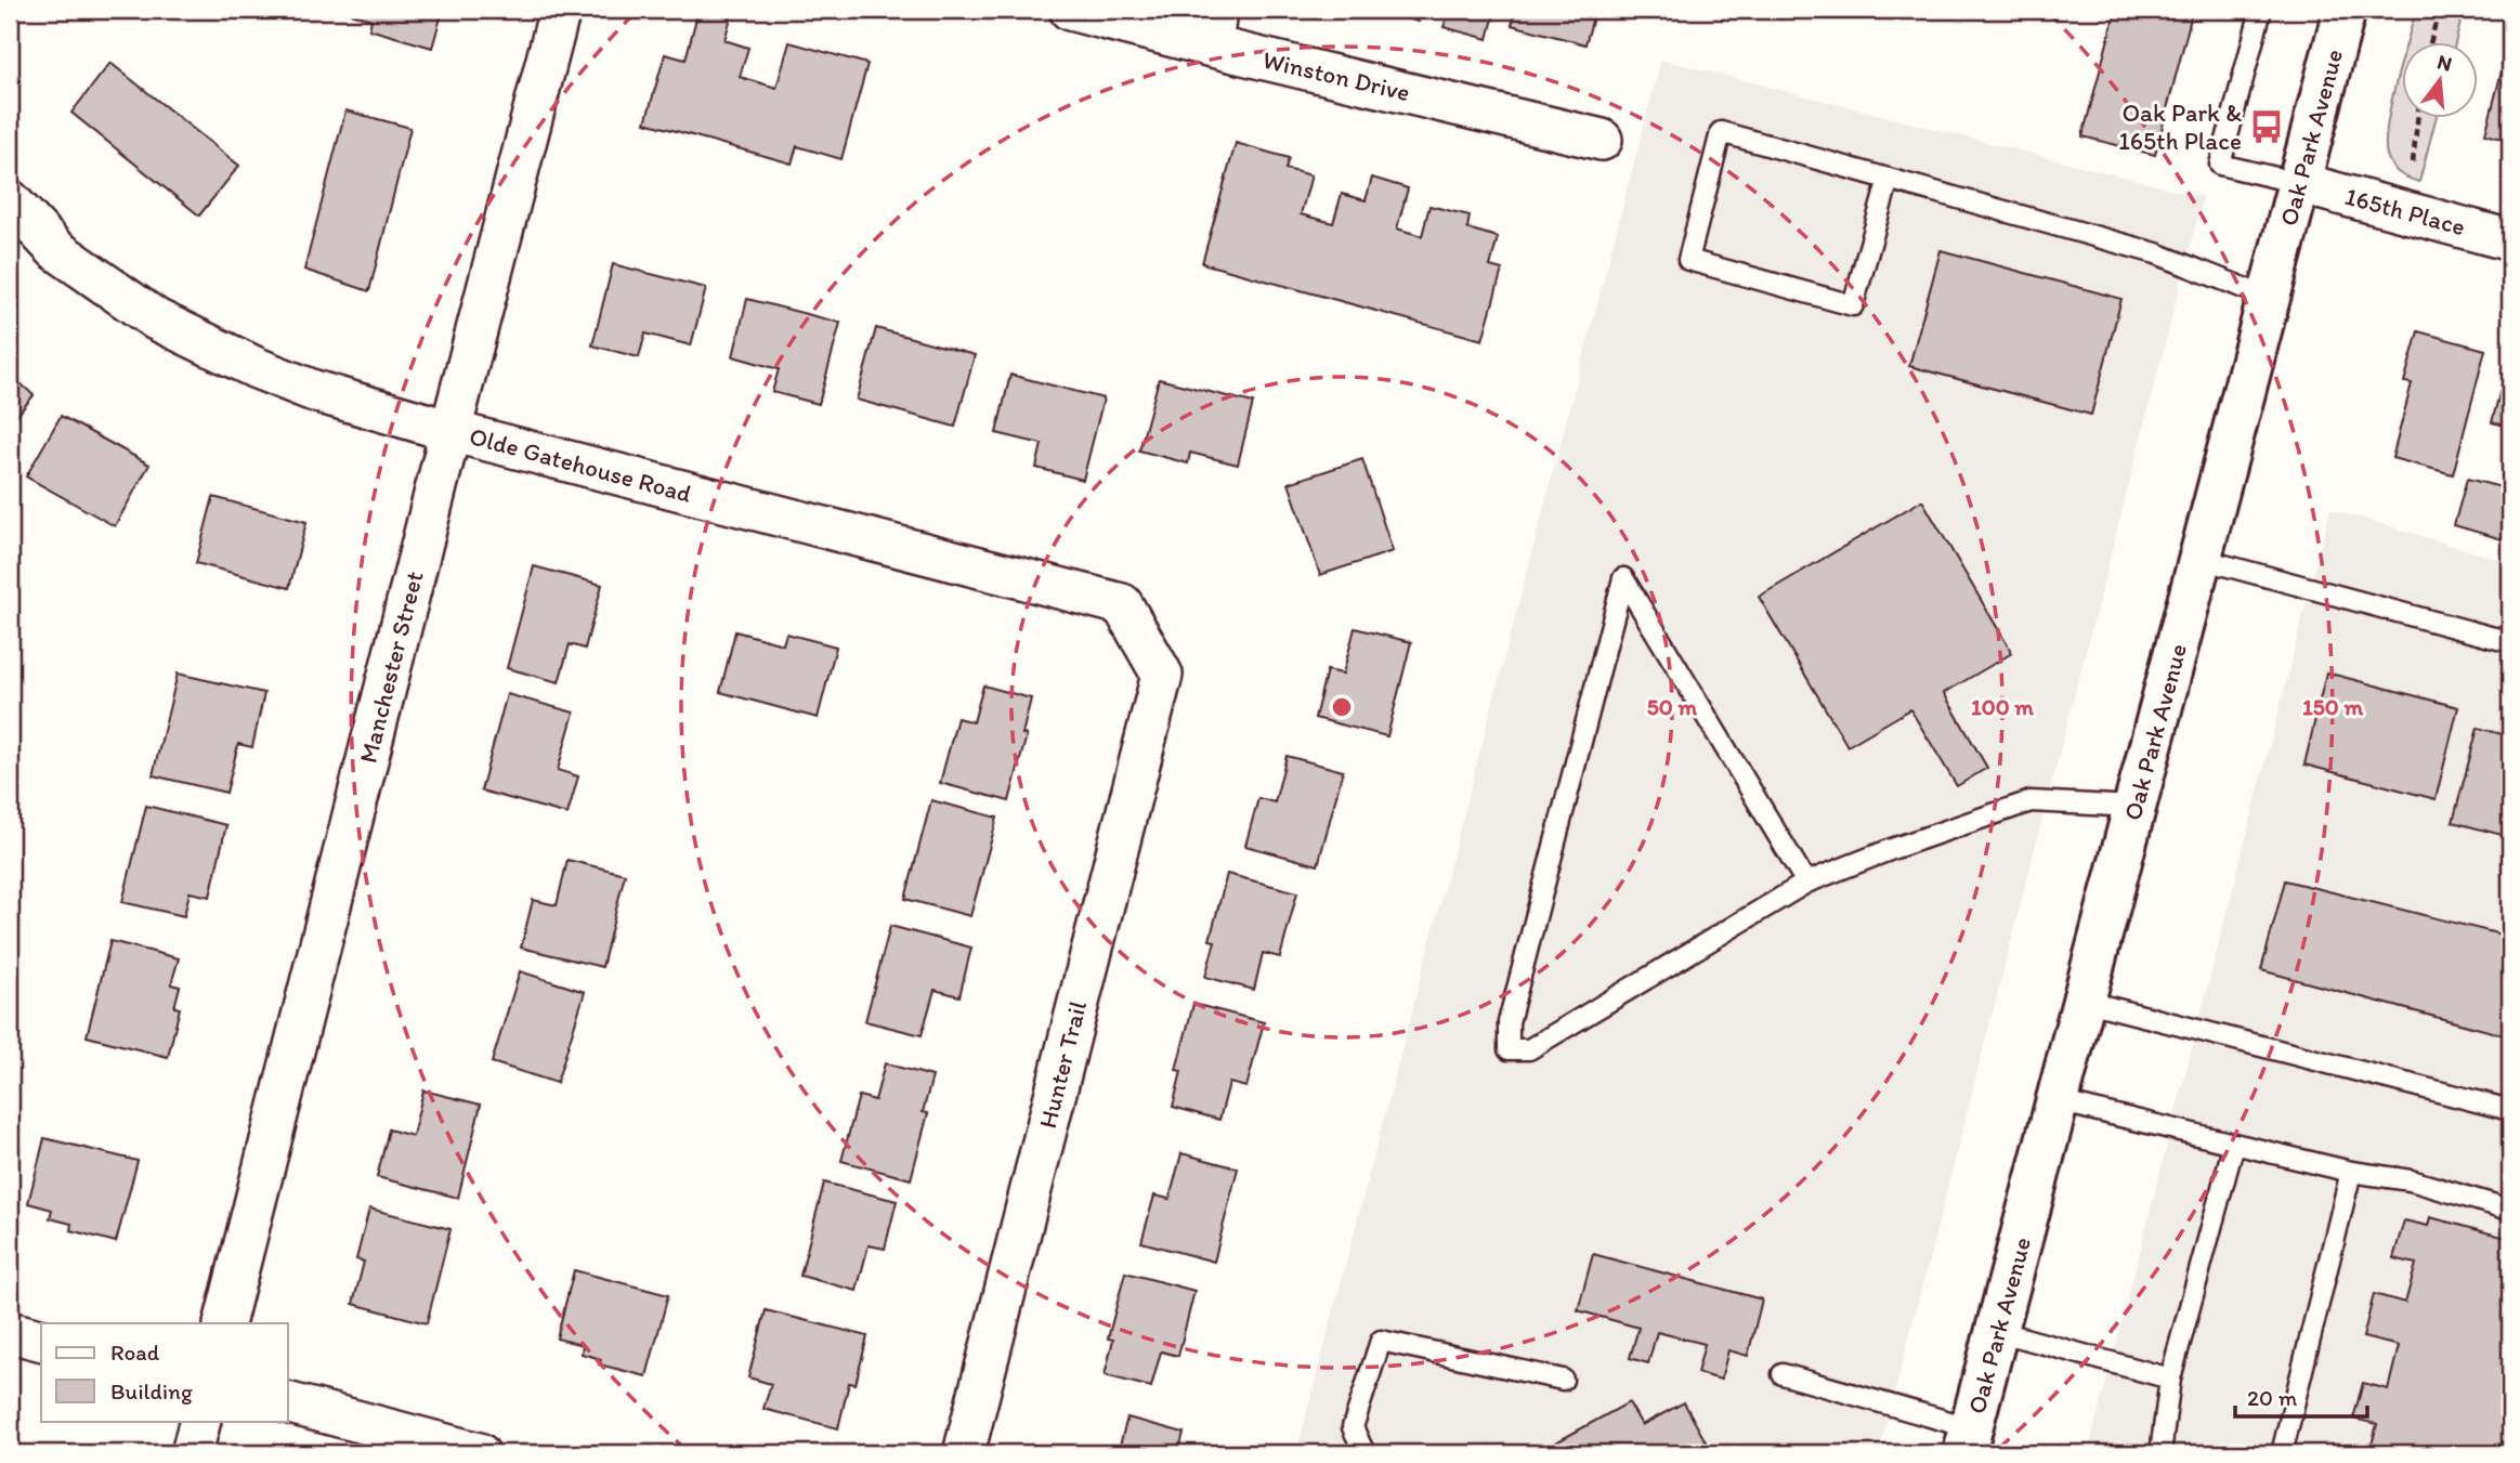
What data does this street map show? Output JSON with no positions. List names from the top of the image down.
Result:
{
  "streets": {
    "street": [
      "Winston Drive",
      "Oak Park Avenue",
      "165th Place",
      "Olde Gatehouse Road",
      "Manchester Street",
      "Hunter Trail"
    ]
  },
  "crossings": [
    ["Oak Park Avenue", "165th Place"],
    ["Olde Gatehouse Road", "Manchester Street"],
    ["Olde Gatehouse Road", "Hunter Trail"]
  ],
  "places": {
    "bus stop": ["Oak Park & 165th Place"]
  },
  "legend": ["Road", "Building"],
  "scale_bar": "20 m",
  "north": "top",
  "rings": ["50 m", "100 m", "150 m"]
}
